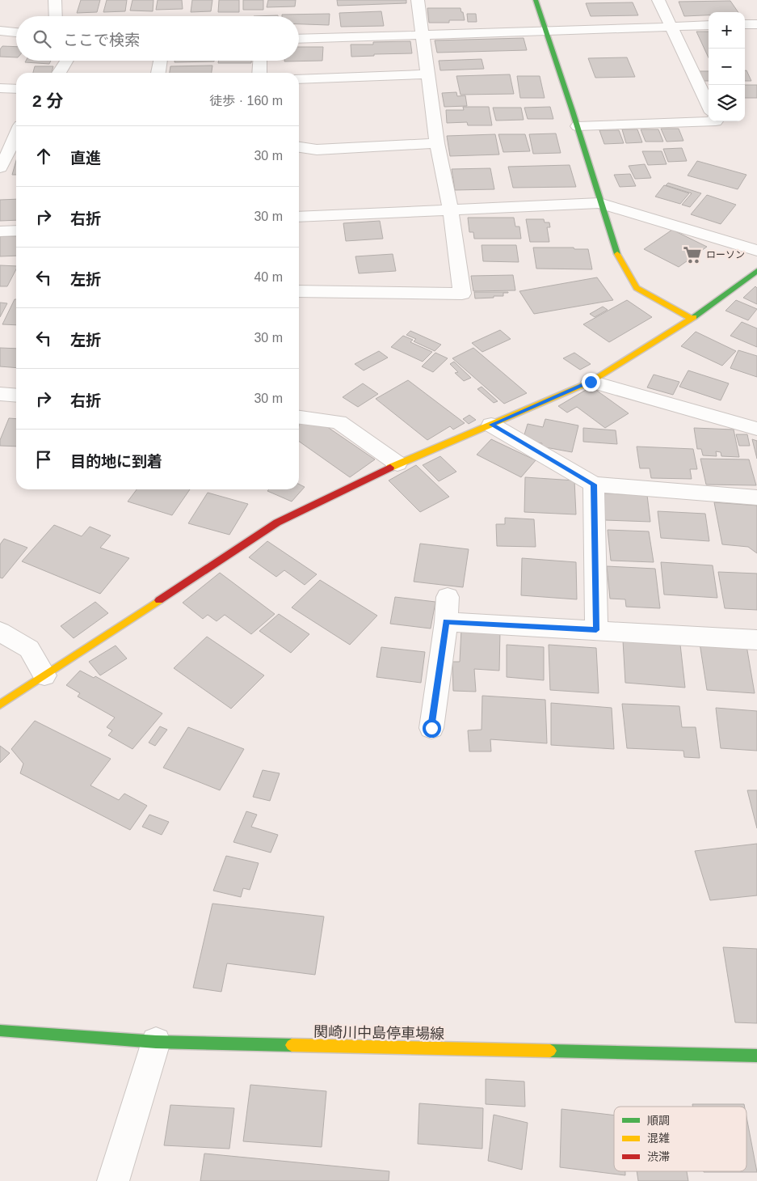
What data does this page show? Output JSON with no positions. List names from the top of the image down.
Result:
{
  "streets": {
    "street": ["関崎川中島停車場線"]
  },
  "places": {
    "supermarket": ["ローソン"]
  },
  "legend": ["順調", "混雑", "渋滞"],
  "page": {
    "map_buttons": ["+", "−"],
    "search": "ここで検索",
    "heading": ["2 分", "徒歩 · 160 m"],
    "list": [
      ["直進", "30 m"],
      ["右折", "30 m"],
      ["左折", "40 m"],
      ["左折", "30 m"],
      ["右折", "30 m"],
      "目的地に到着"
    ]
  }
}
